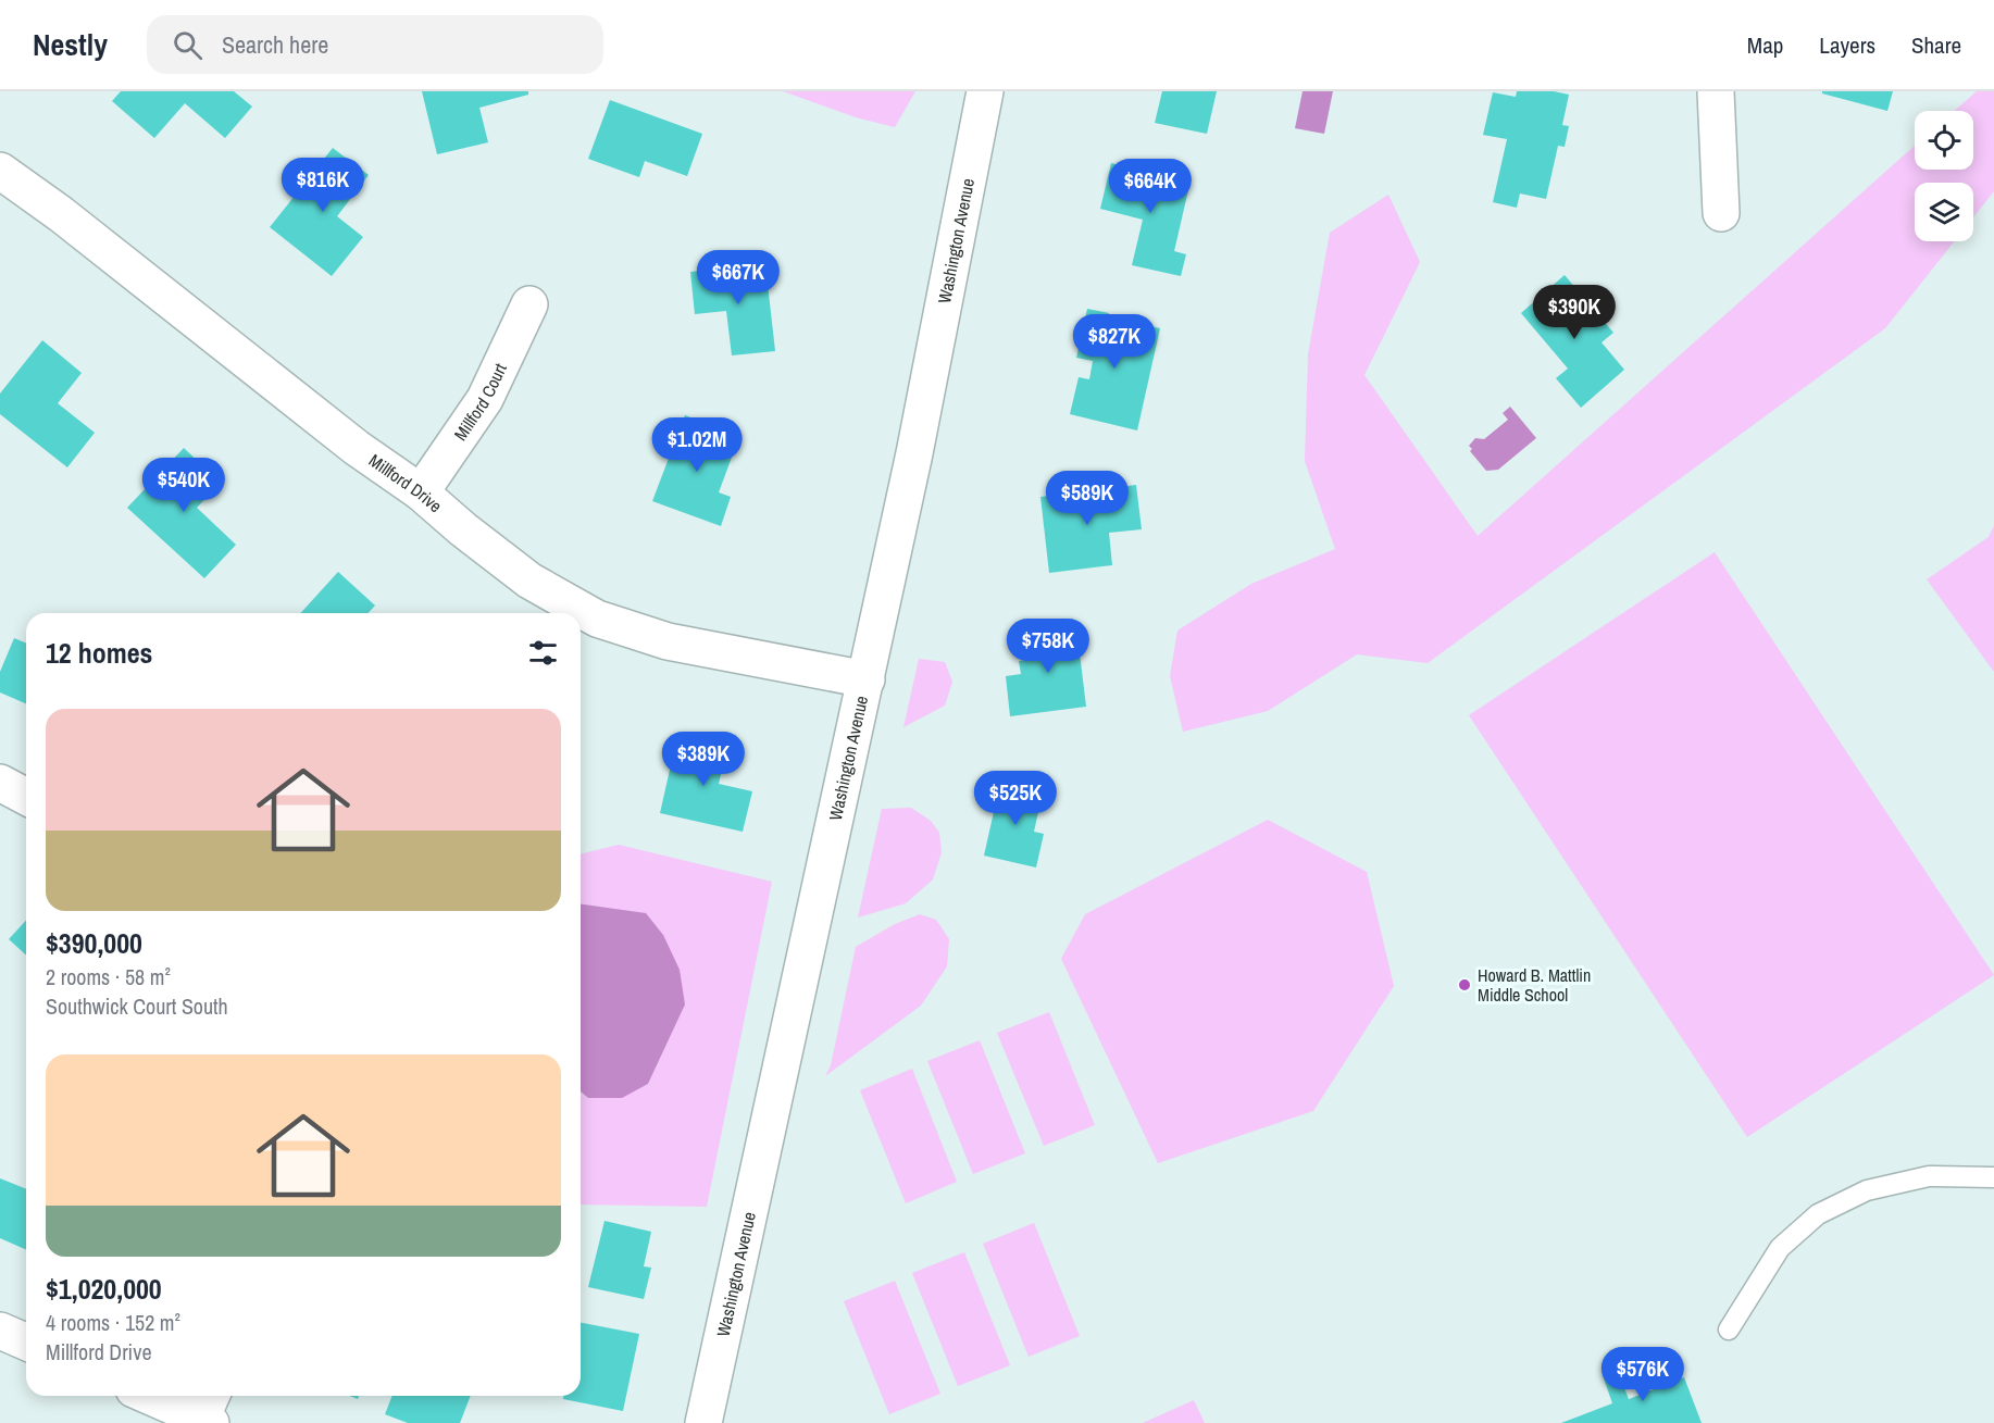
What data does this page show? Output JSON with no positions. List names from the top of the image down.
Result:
{
  "streets": {
    "street": ["Washington Avenue", "Millford Court", "Millford Drive"]
  },
  "crossings": [
    ["Washington Avenue", "Millford Drive"],
    ["Millford Court", "Millford Drive"]
  ],
  "places": ["Howard B. Mattlin Middle School"],
  "page": {
    "header": "Nestly",
    "search": "Search here",
    "nav": ["Map", "Layers", "Share"],
    "price": [
      "$816K",
      "$664K",
      "$667K",
      "$390K",
      "$827K",
      "$1.02M",
      "$540K",
      "$589K",
      "$758K",
      "$389K",
      "$525K",
      "$576K"
    ],
    "heading": "12 homes",
    "list": [
      {
        "name": "$390,000",
        "note": "2 rooms · 58 m² · Southwick Court South"
      },
      {
        "name": "$1,020,000",
        "note": "4 rooms · 152 m² · Millford Drive"
      }
    ]
  }
}
